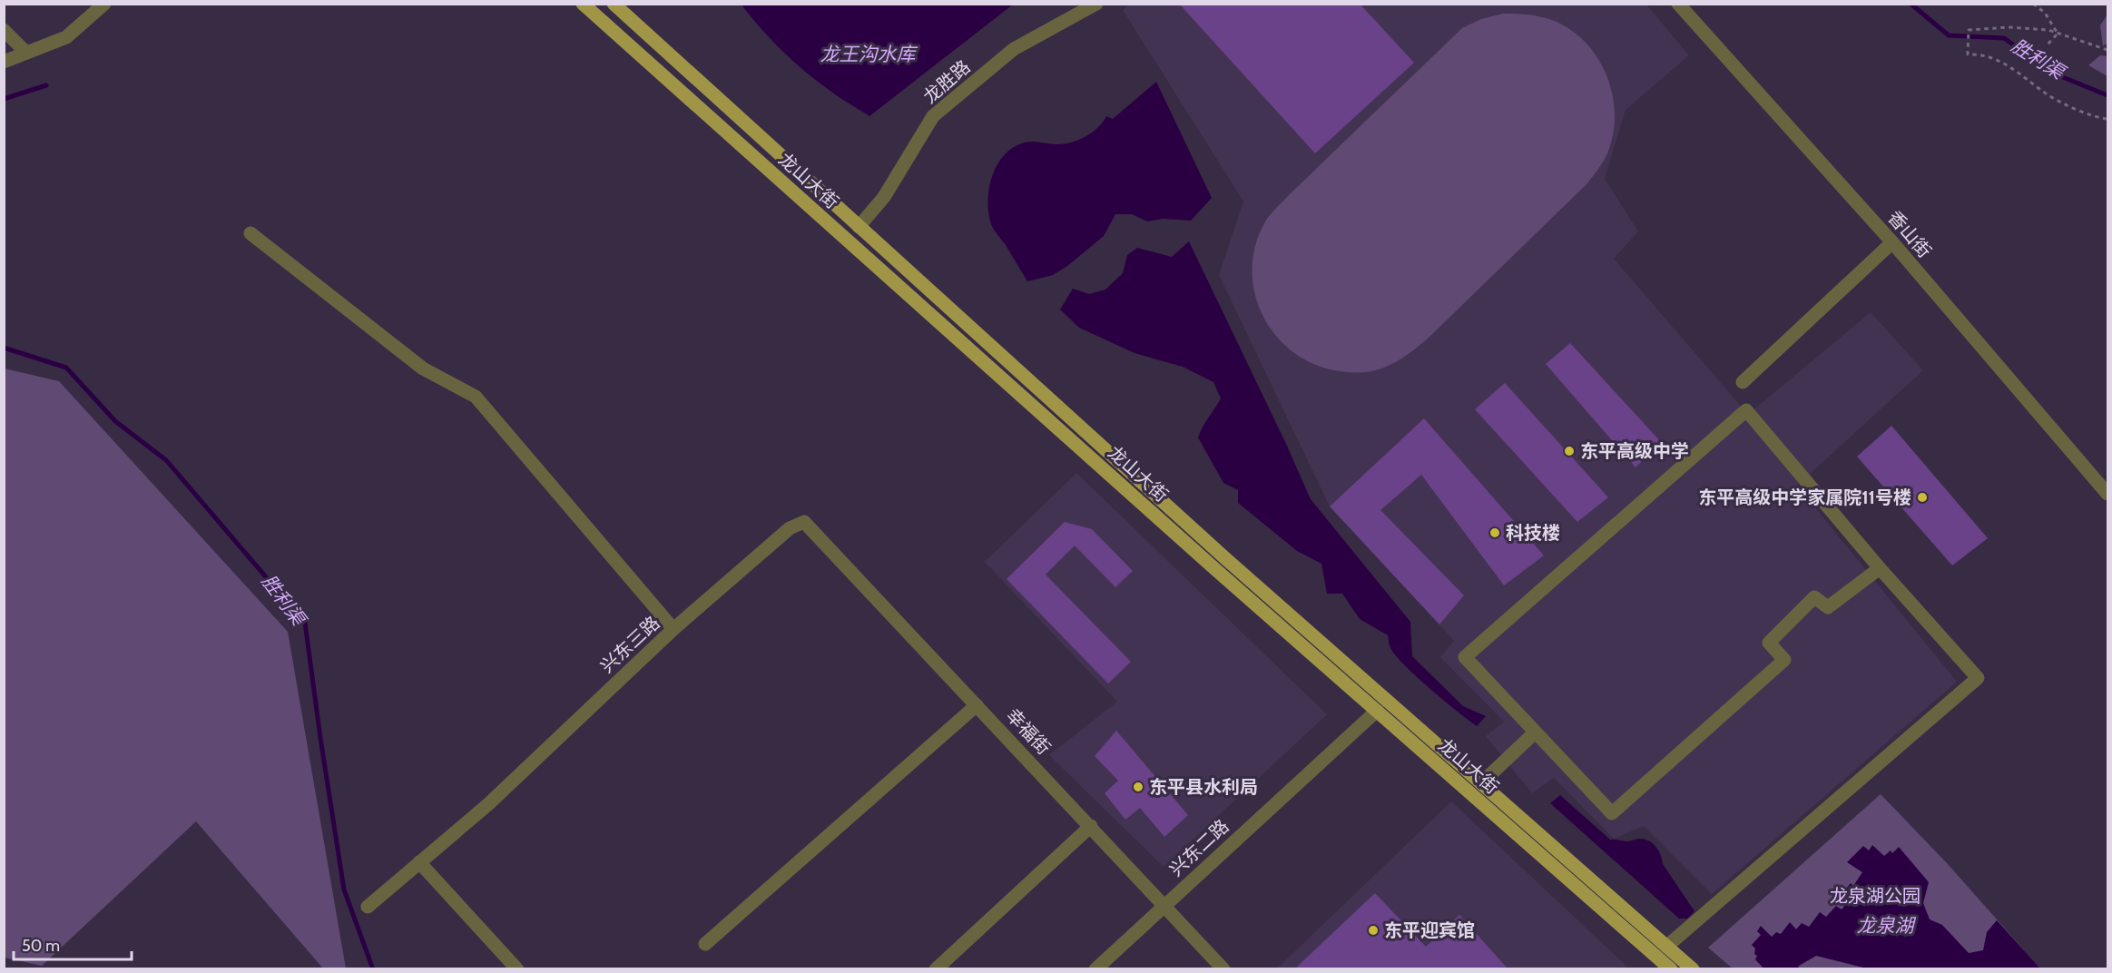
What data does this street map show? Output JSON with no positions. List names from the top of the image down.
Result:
{
  "streets": {
    "main road": ["龙山大街"],
    "street": [
      "龙胜路",
      "香山街",
      "兴东三路",
      "幸福街",
      "兴东二路"
    ]
  },
  "crossings": [
    ["龙胜路", "龙山大街"],
    ["龙山大街", "兴东二路"],
    ["兴东三路", "幸福街"],
    ["幸福街", "兴东二路"]
  ],
  "water": ["龙王沟水库", "胜利渠", "龙泉湖"],
  "parks": ["龙泉湖公园"],
  "places": [
    "东平高级中学",
    "东平高级中学家属院11号楼",
    "科技楼",
    "东平县水利局",
    "东平迎宾馆"
  ],
  "scale_bar": "50 m"
}
